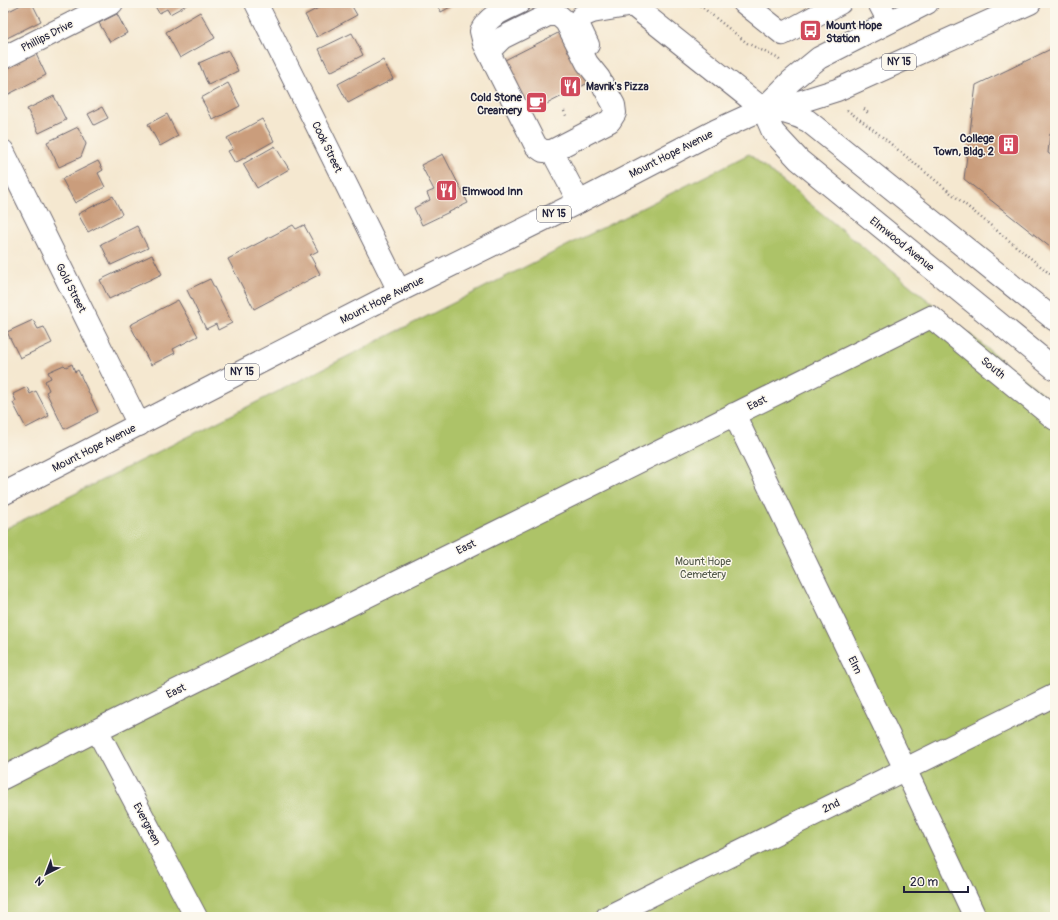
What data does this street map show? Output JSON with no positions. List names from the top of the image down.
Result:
{
  "streets": {
    "main road": [
      "Phillips Drive",
      "NY 15",
      "Cook Street",
      "Mount Hope Avenue",
      "Elmwood Avenue",
      "Gold Street",
      "South",
      "East",
      "Elm",
      "2nd",
      "Evergreen"
    ]
  },
  "crossings": [
    ["Cook Street", "Mount Hope Avenue"],
    ["Mount Hope Avenue", "Elmwood Avenue"],
    ["Mount Hope Avenue", "Gold Street"],
    ["South", "East"],
    ["East", "Elm"],
    ["East", "Evergreen"],
    ["Elm", "2nd"]
  ],
  "parks": ["Mount Hope Cemetery"],
  "places": {
    "bus stop": ["Mount Hope Station"],
    "restaurant": ["Mavrik's Pizza", "Elmwood Inn"],
    "cafe": ["Cold Stone Creamery"],
    "building": ["College Town, Bldg. 2"]
  },
  "scale_bar": "20 m",
  "north": "bottom left"
}
